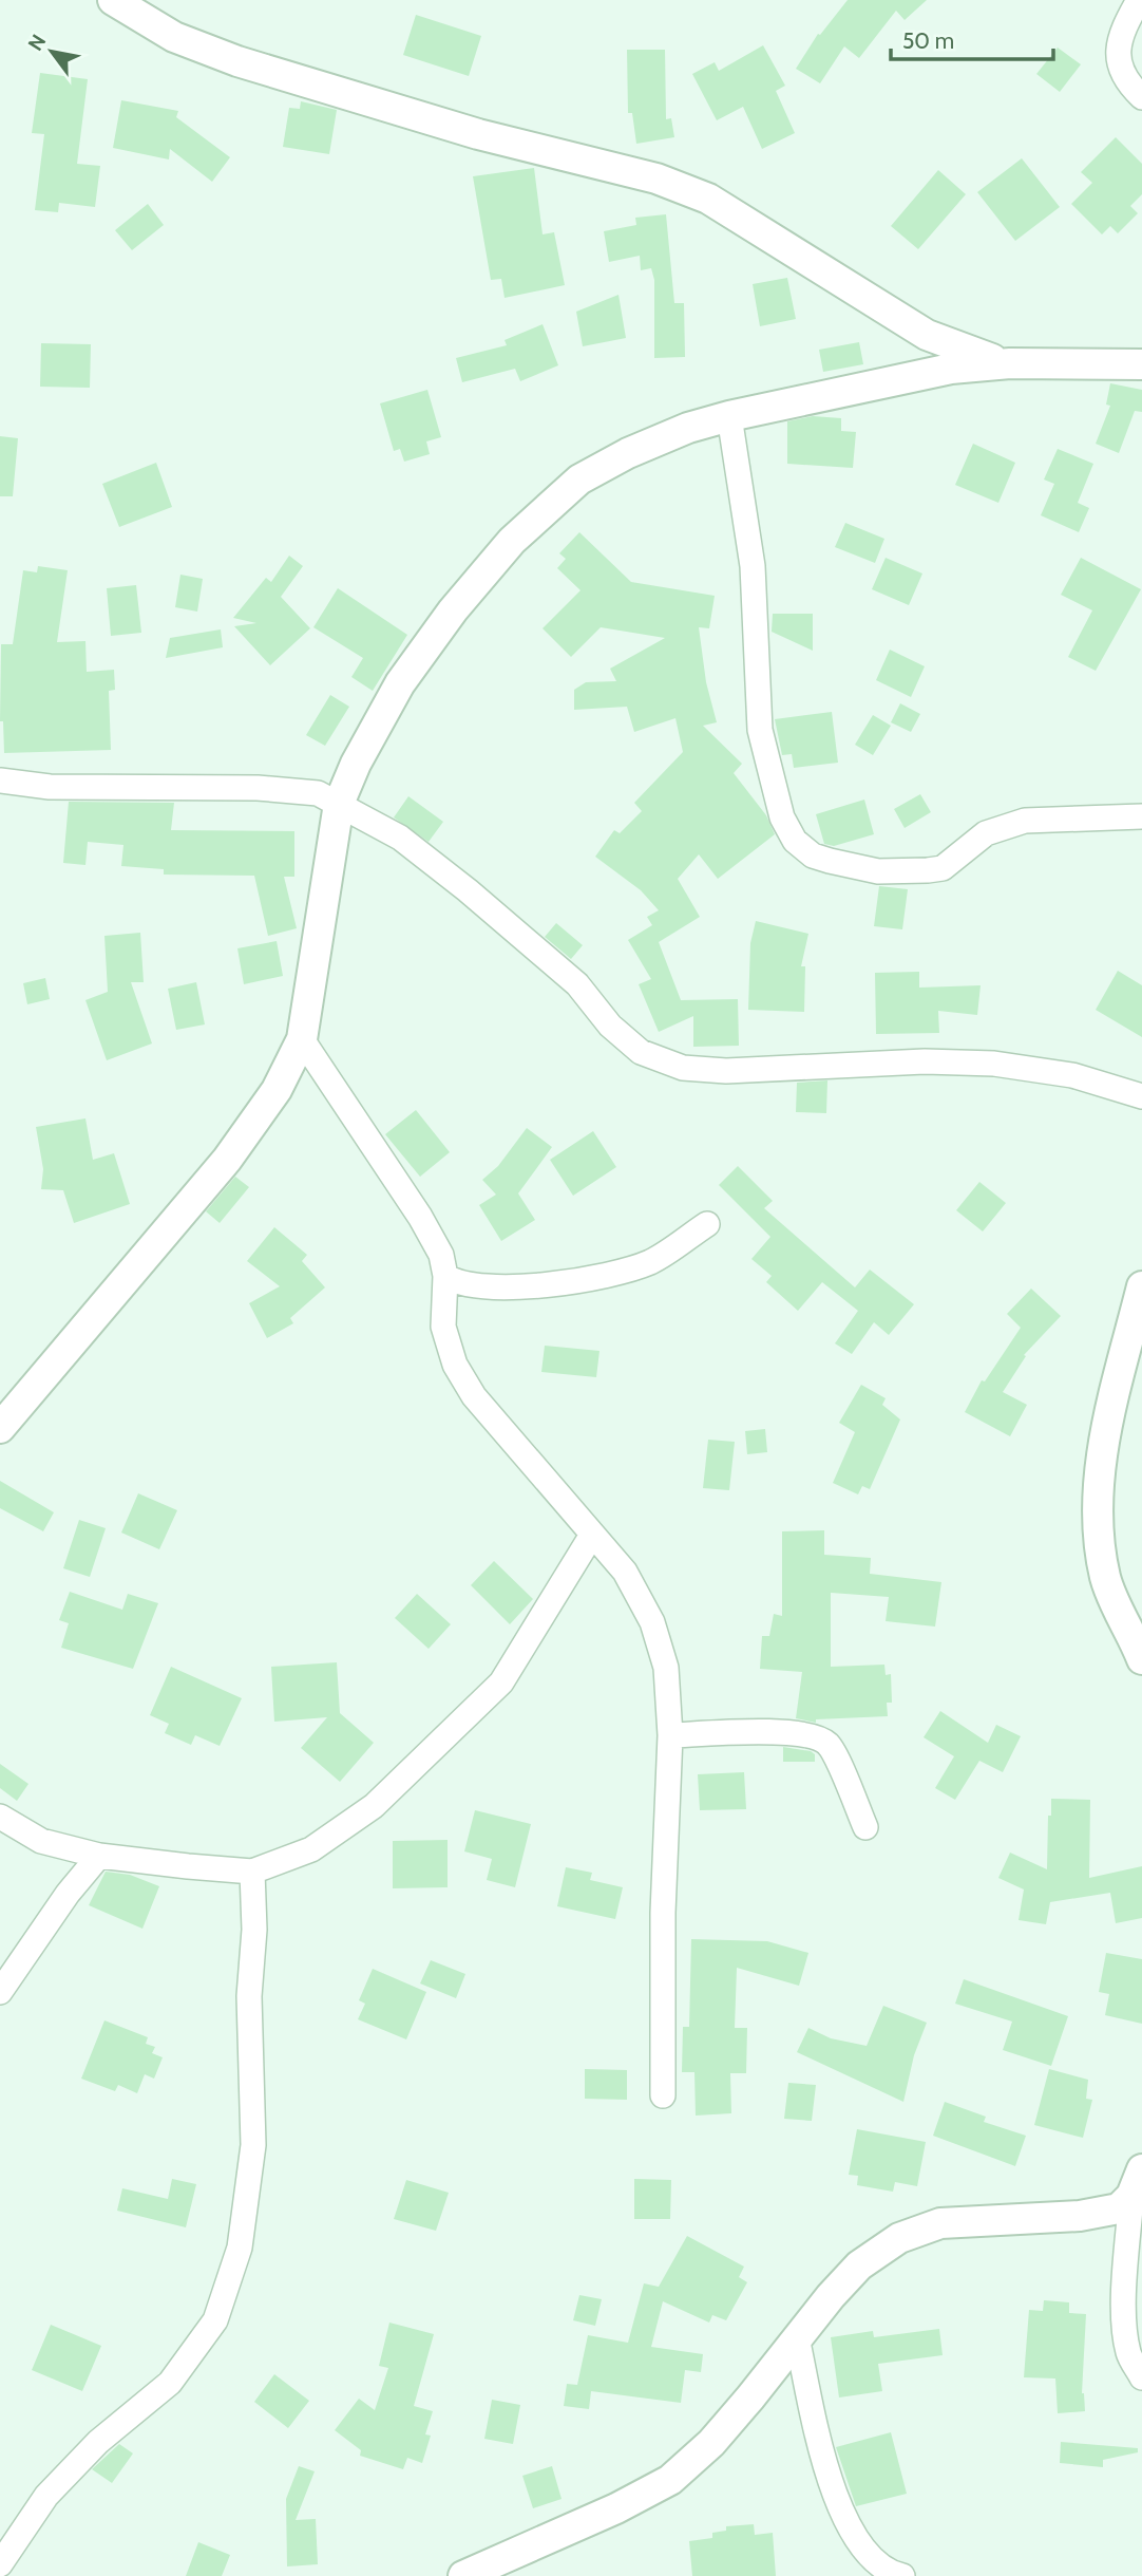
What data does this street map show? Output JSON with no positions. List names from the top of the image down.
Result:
{
  "scale_bar": "50 m",
  "north": "top left"
}
